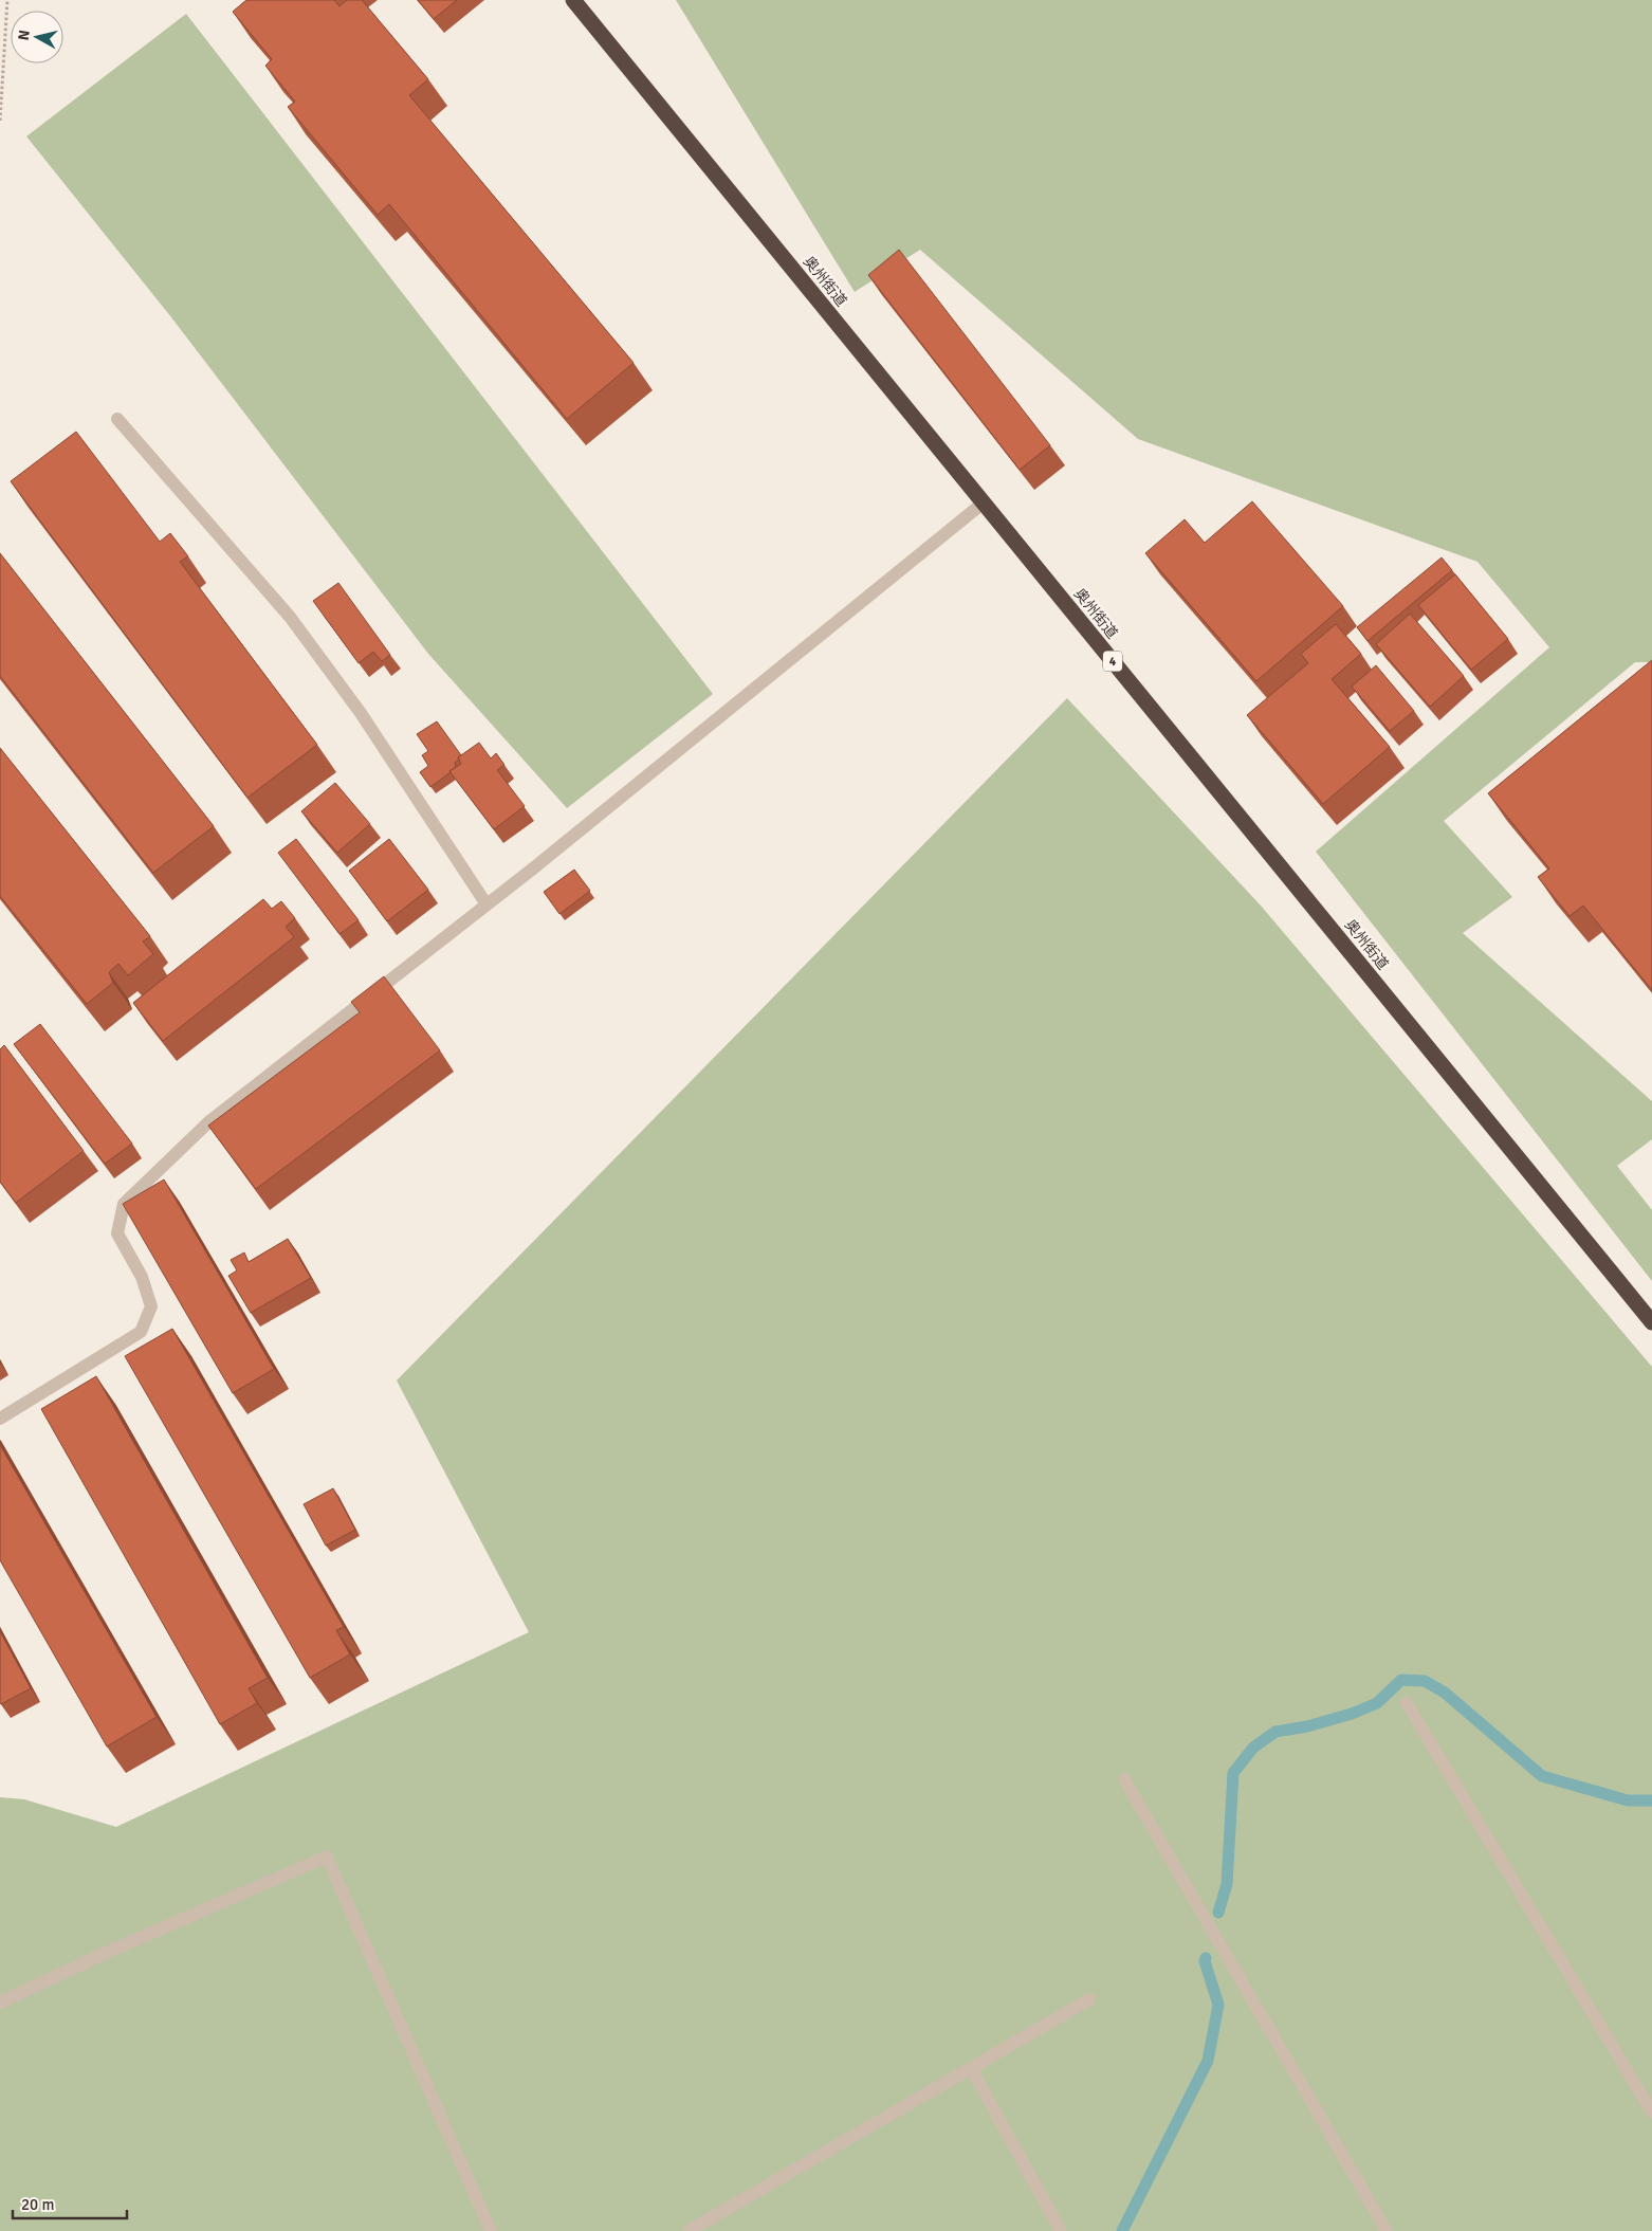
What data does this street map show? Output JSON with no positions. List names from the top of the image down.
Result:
{
  "streets": {
    "highway": ["奥州街道", "4"]
  },
  "scale_bar": "20 m",
  "north": "left"
}
